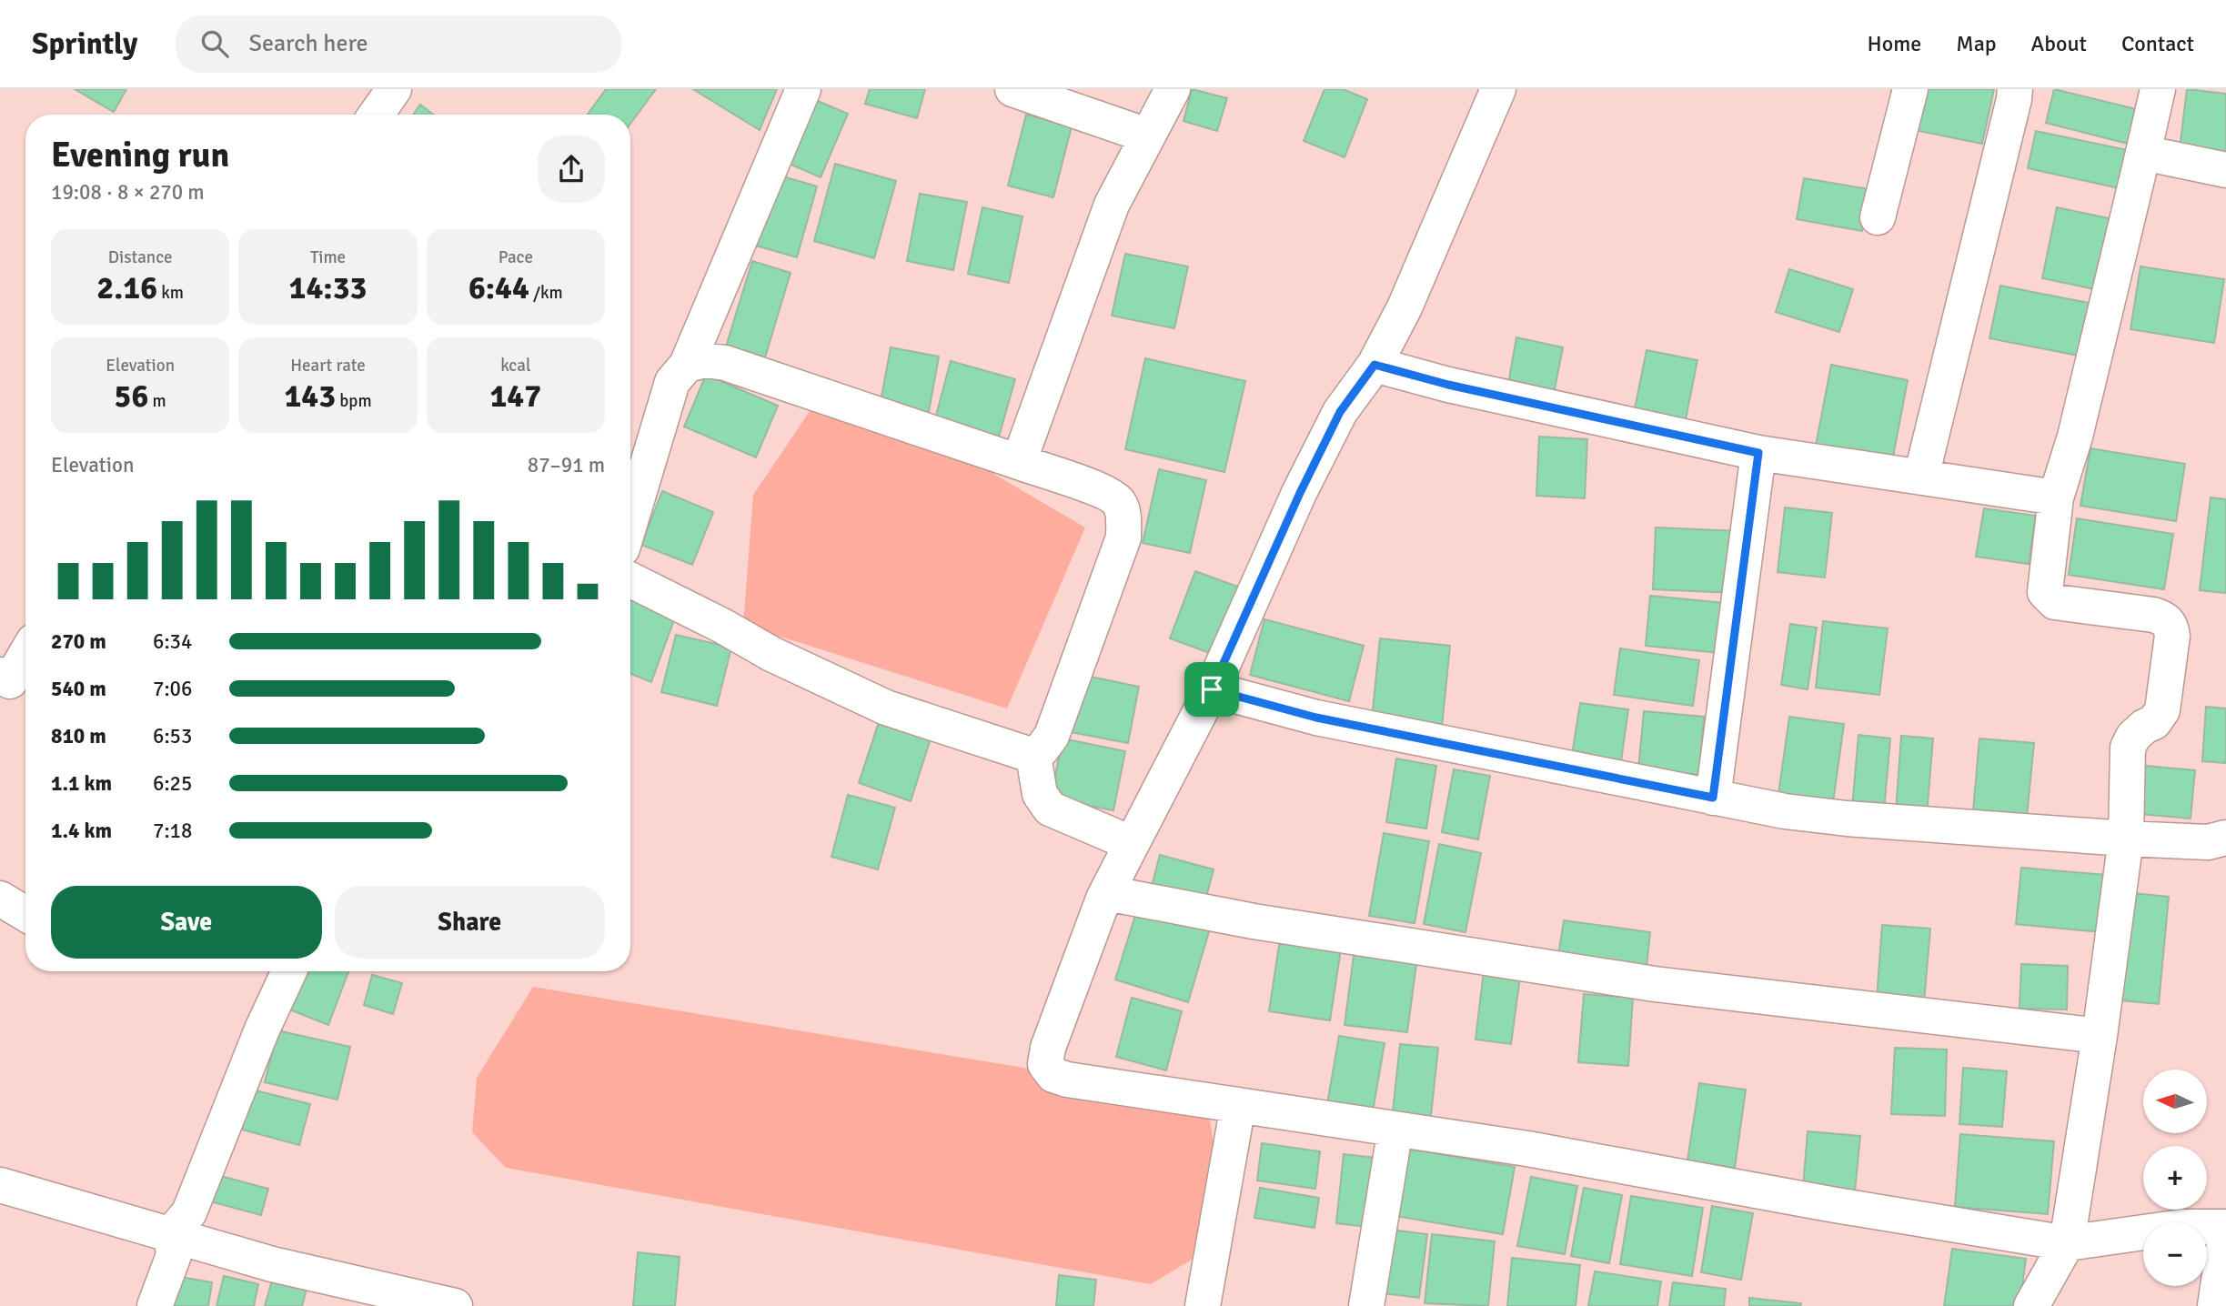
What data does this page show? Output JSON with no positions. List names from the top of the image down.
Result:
{
  "north": "left",
  "page": {
    "header": "Sprintly",
    "search": "Search here",
    "nav": [
      "Home",
      "Map",
      "About",
      "Contact"
    ],
    "heading": ["Evening run", "19:08 · 8 × 270 m"],
    "stats": [
      ["Distance", "2.16 km"],
      ["Time", "14:33"],
      ["Pace", "6:44 /km"],
      ["Elevation", "56 m"],
      ["Heart rate", "143 bpm"],
      ["kcal", "147"]
    ],
    "chart": ["Elevation", "87–91 m"],
    "list": [
      {
        "name": "270 m",
        "note": "6:34"
      },
      {
        "name": "540 m",
        "note": "7:06"
      },
      {
        "name": "810 m",
        "note": "6:53"
      },
      {
        "name": "1.1 km",
        "note": "6:25"
      },
      {
        "name": "1.4 km",
        "note": "7:18"
      }
    ],
    "buttons": ["Save", "Share"],
    "map_buttons": ["+", "−"]
  }
}
